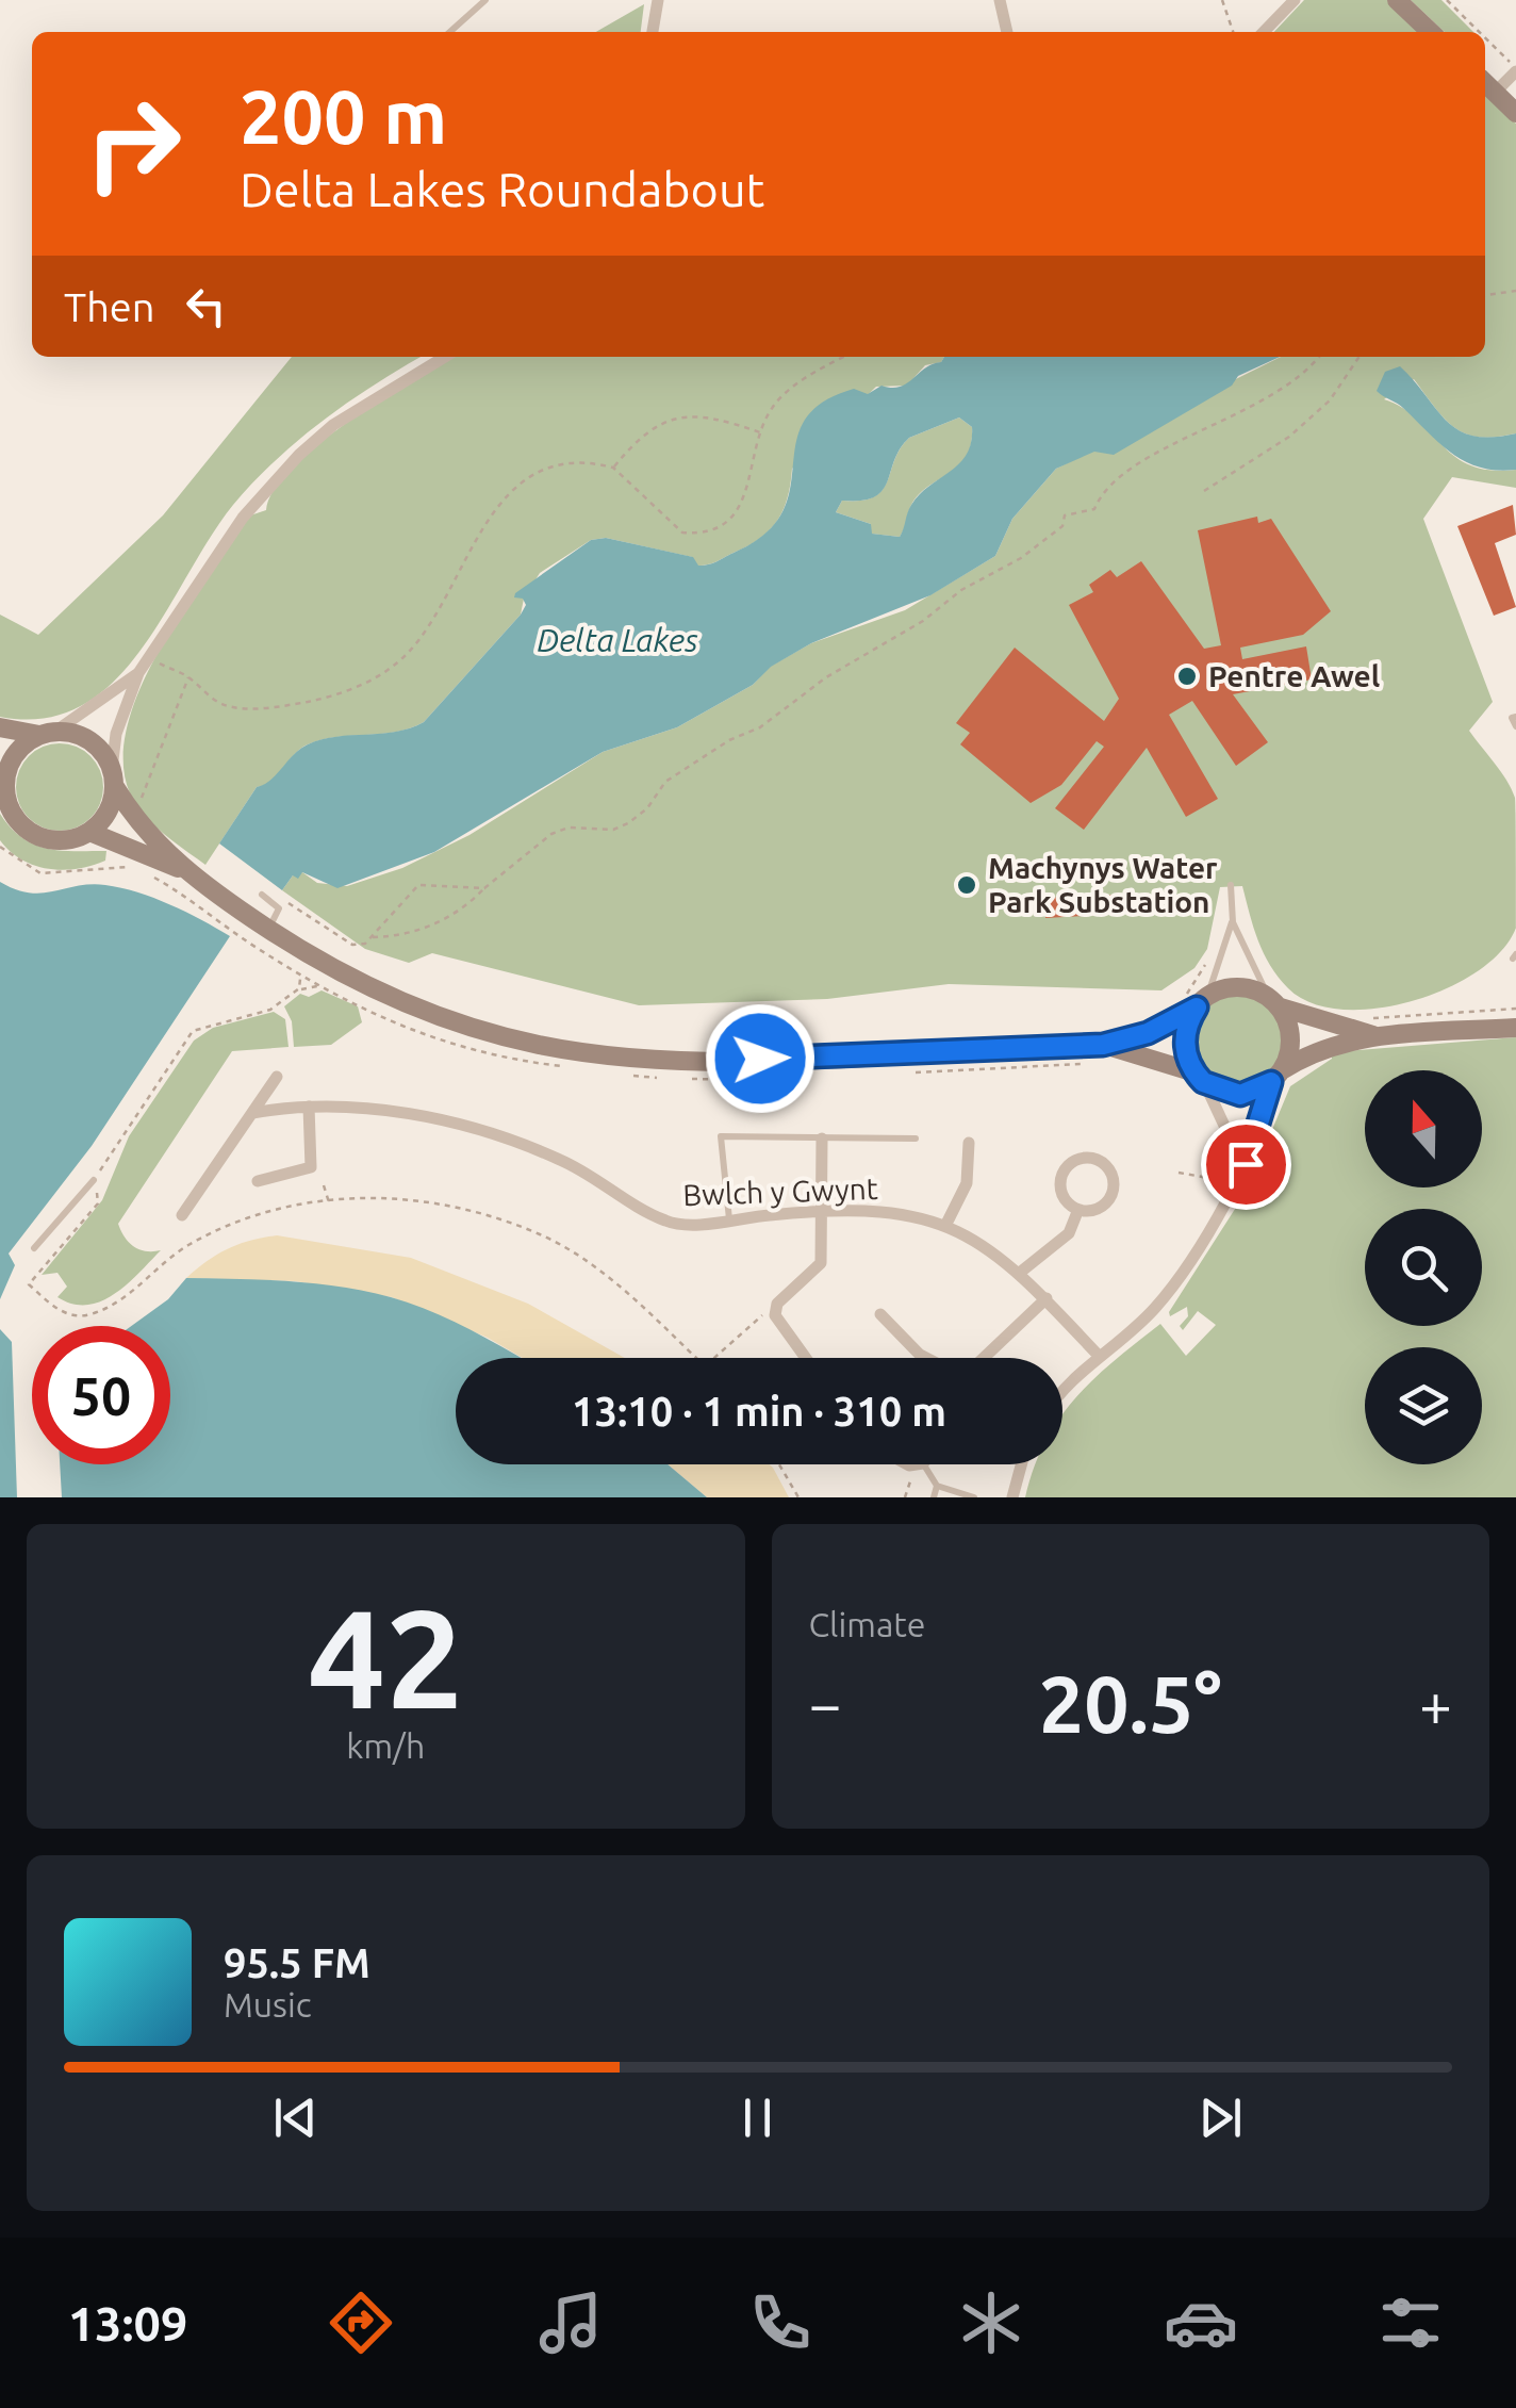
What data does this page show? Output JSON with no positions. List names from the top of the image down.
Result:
{
  "streets": {
    "street": ["Bwlch y Gwynt"]
  },
  "water": ["Delta Lakes"],
  "places": ["Pentre Awel", "Machynys Water Park Substation"],
  "north": "top",
  "page": {
    "turn": ["200 m", "Delta Lakes Roundabout"],
    "then": "Then",
    "limit": "50",
    "trip": "13:10 · 1 min · 310 m",
    "tile": [
      ["42", "km/h"],
      "Climate"
    ],
    "heat": ["−", "20.5°", "+"],
    "song": ["95.5 FM", "Music"],
    "tabs": "13:09"
  }
}
